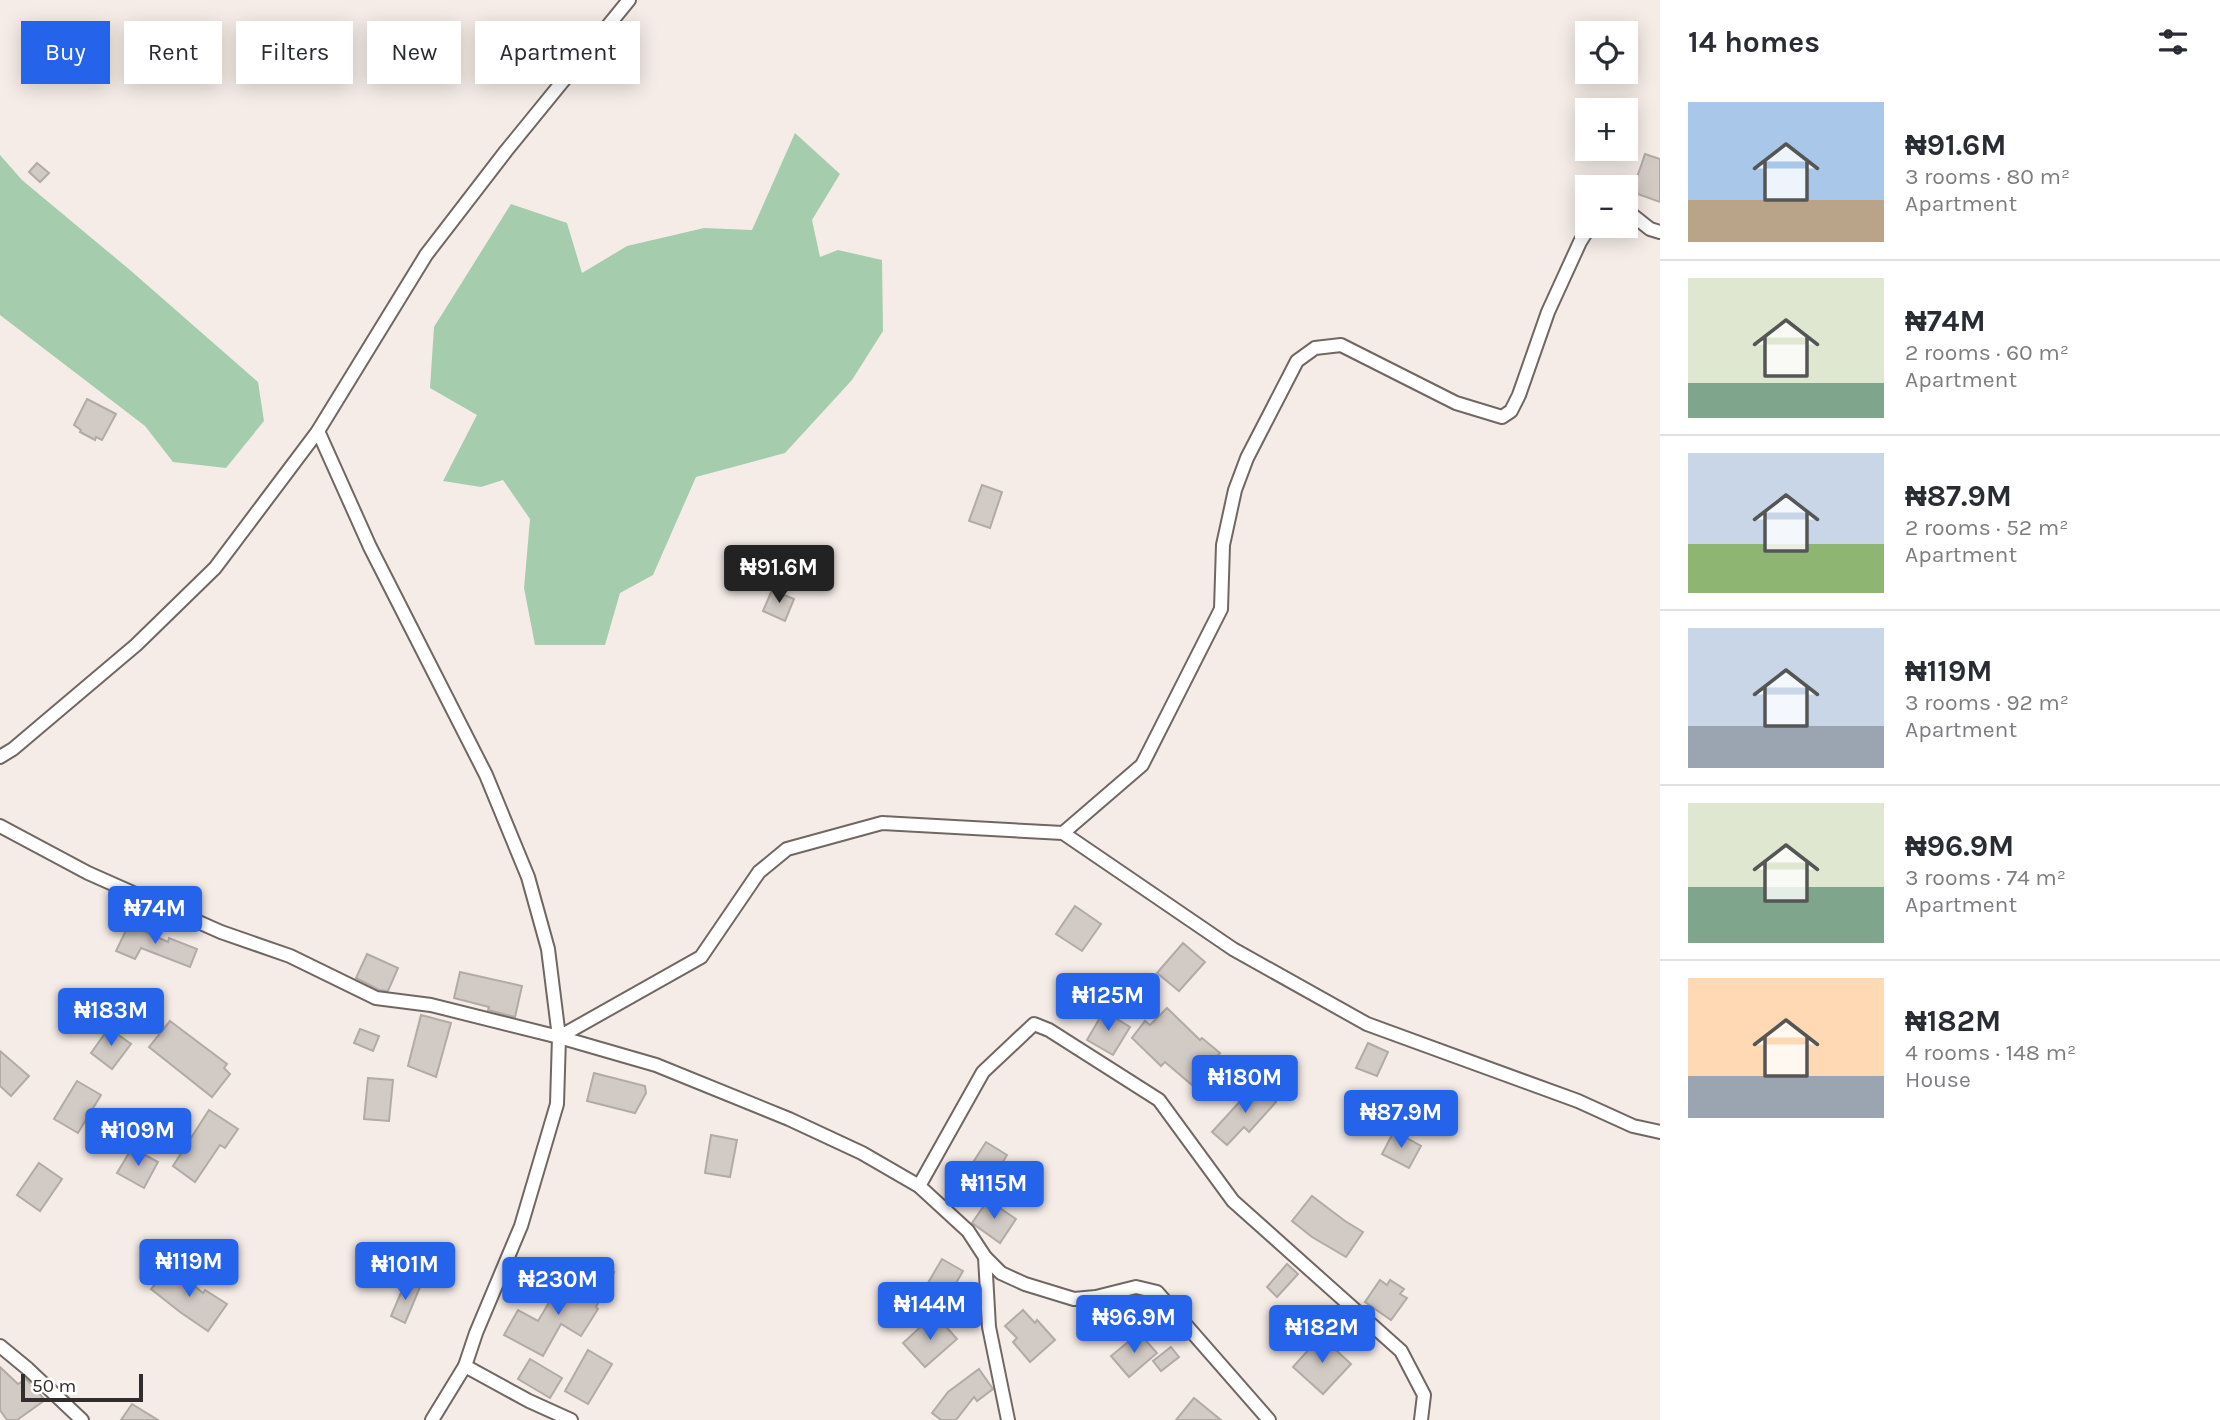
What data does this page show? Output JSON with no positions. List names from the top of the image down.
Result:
{
  "scale_bar": "50 m",
  "page": {
    "heading": "14 homes",
    "map_buttons": ["+", "−"],
    "chip": [
      "Buy",
      "Rent",
      "Filters",
      "New",
      "Apartment"
    ],
    "list": [
      {
        "name": "₦91.6M",
        "note": "3 rooms · 80 m² · Apartment"
      },
      {
        "name": "₦74M",
        "note": "2 rooms · 60 m² · Apartment"
      },
      {
        "name": "₦87.9M",
        "note": "2 rooms · 52 m² · Apartment"
      },
      {
        "name": "₦119M",
        "note": "3 rooms · 92 m² · Apartment"
      },
      {
        "name": "₦96.9M",
        "note": "3 rooms · 74 m² · Apartment"
      },
      {
        "name": "₦182M",
        "note": "4 rooms · 148 m² · House"
      }
    ],
    "price": [
      "₦91.6M",
      "₦74M",
      "₦125M",
      "₦183M",
      "₦180M",
      "₦87.9M",
      "₦109M",
      "₦115M",
      "₦119M",
      "₦101M",
      "₦230M",
      "₦144M",
      "₦96.9M",
      "₦182M"
    ],
    "scale": "50 m"
  }
}
